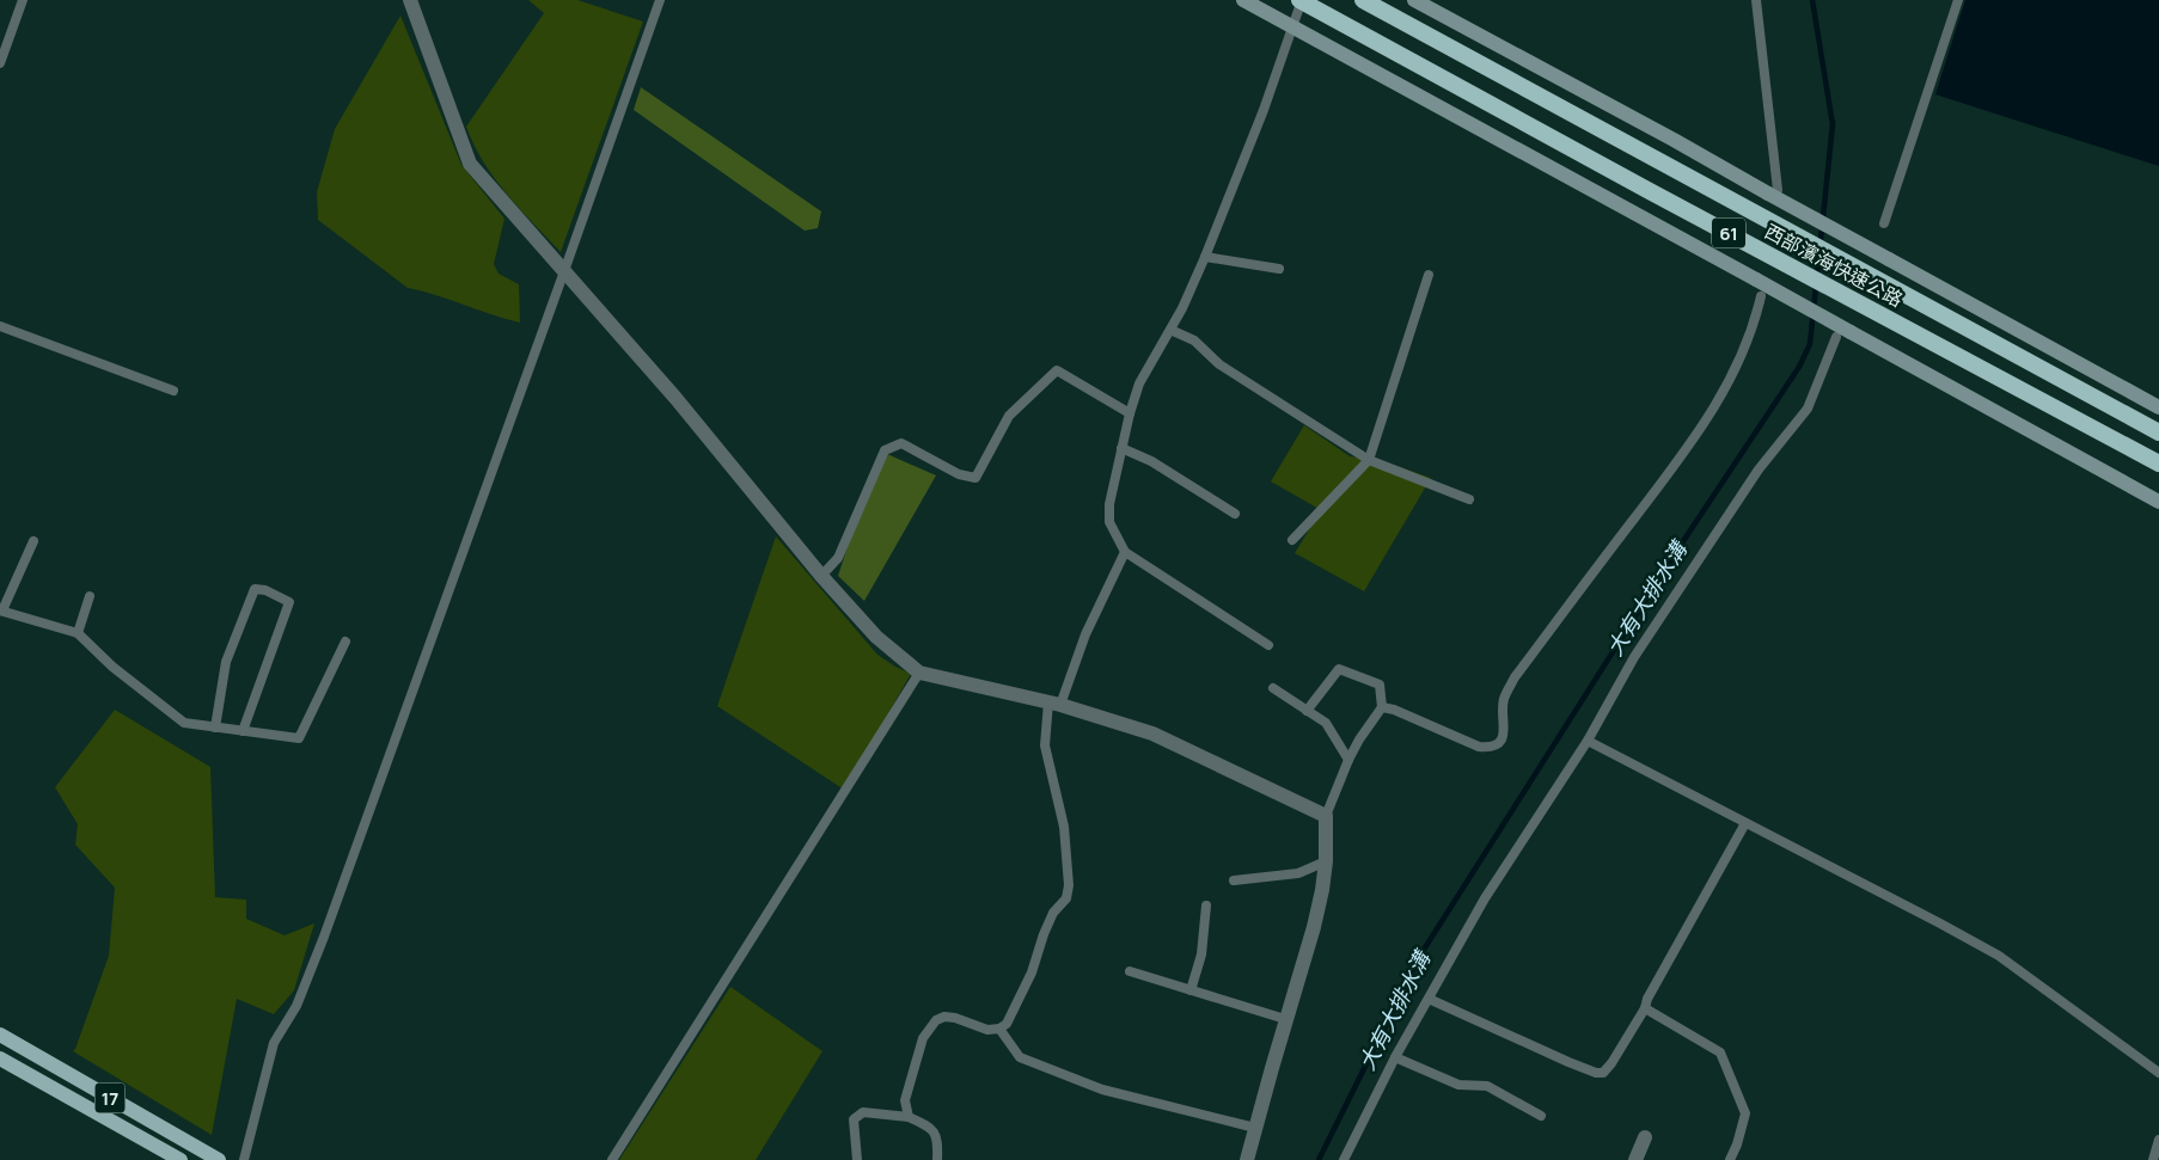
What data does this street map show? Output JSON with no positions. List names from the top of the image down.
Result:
{
  "streets": {
    "highway": ["61", "西部濱海快速公路"],
    "main road": ["17"]
  },
  "water": ["大有大排水溝"]
}
